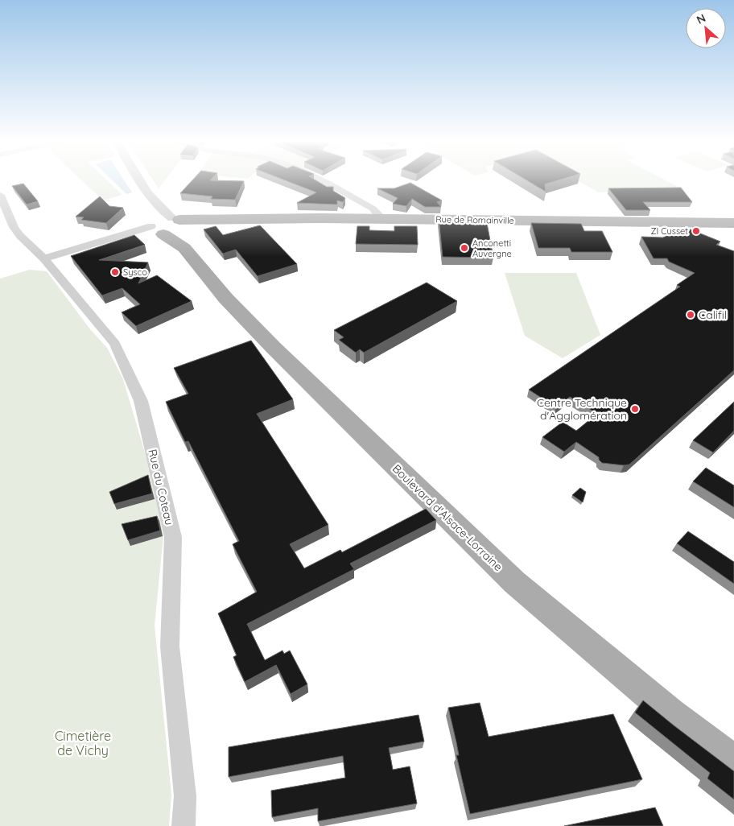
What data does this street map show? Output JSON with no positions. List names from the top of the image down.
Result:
{
  "streets": {
    "main road": ["Rue de Romainville", "Boulevard d'Alsace-Lorraine"],
    "street": ["Rue du Coteau"]
  },
  "crossings": [
    ["Rue de Romainville", "Boulevard d'Alsace-Lorraine"]
  ],
  "parks": ["Cimetière de Vichy"],
  "places": [
    "ZI Cusset",
    "Anconetti Auvergne",
    "Sysco",
    "Califil",
    "Centre Technique d'Agglomération"
  ],
  "north": "top left"
}
